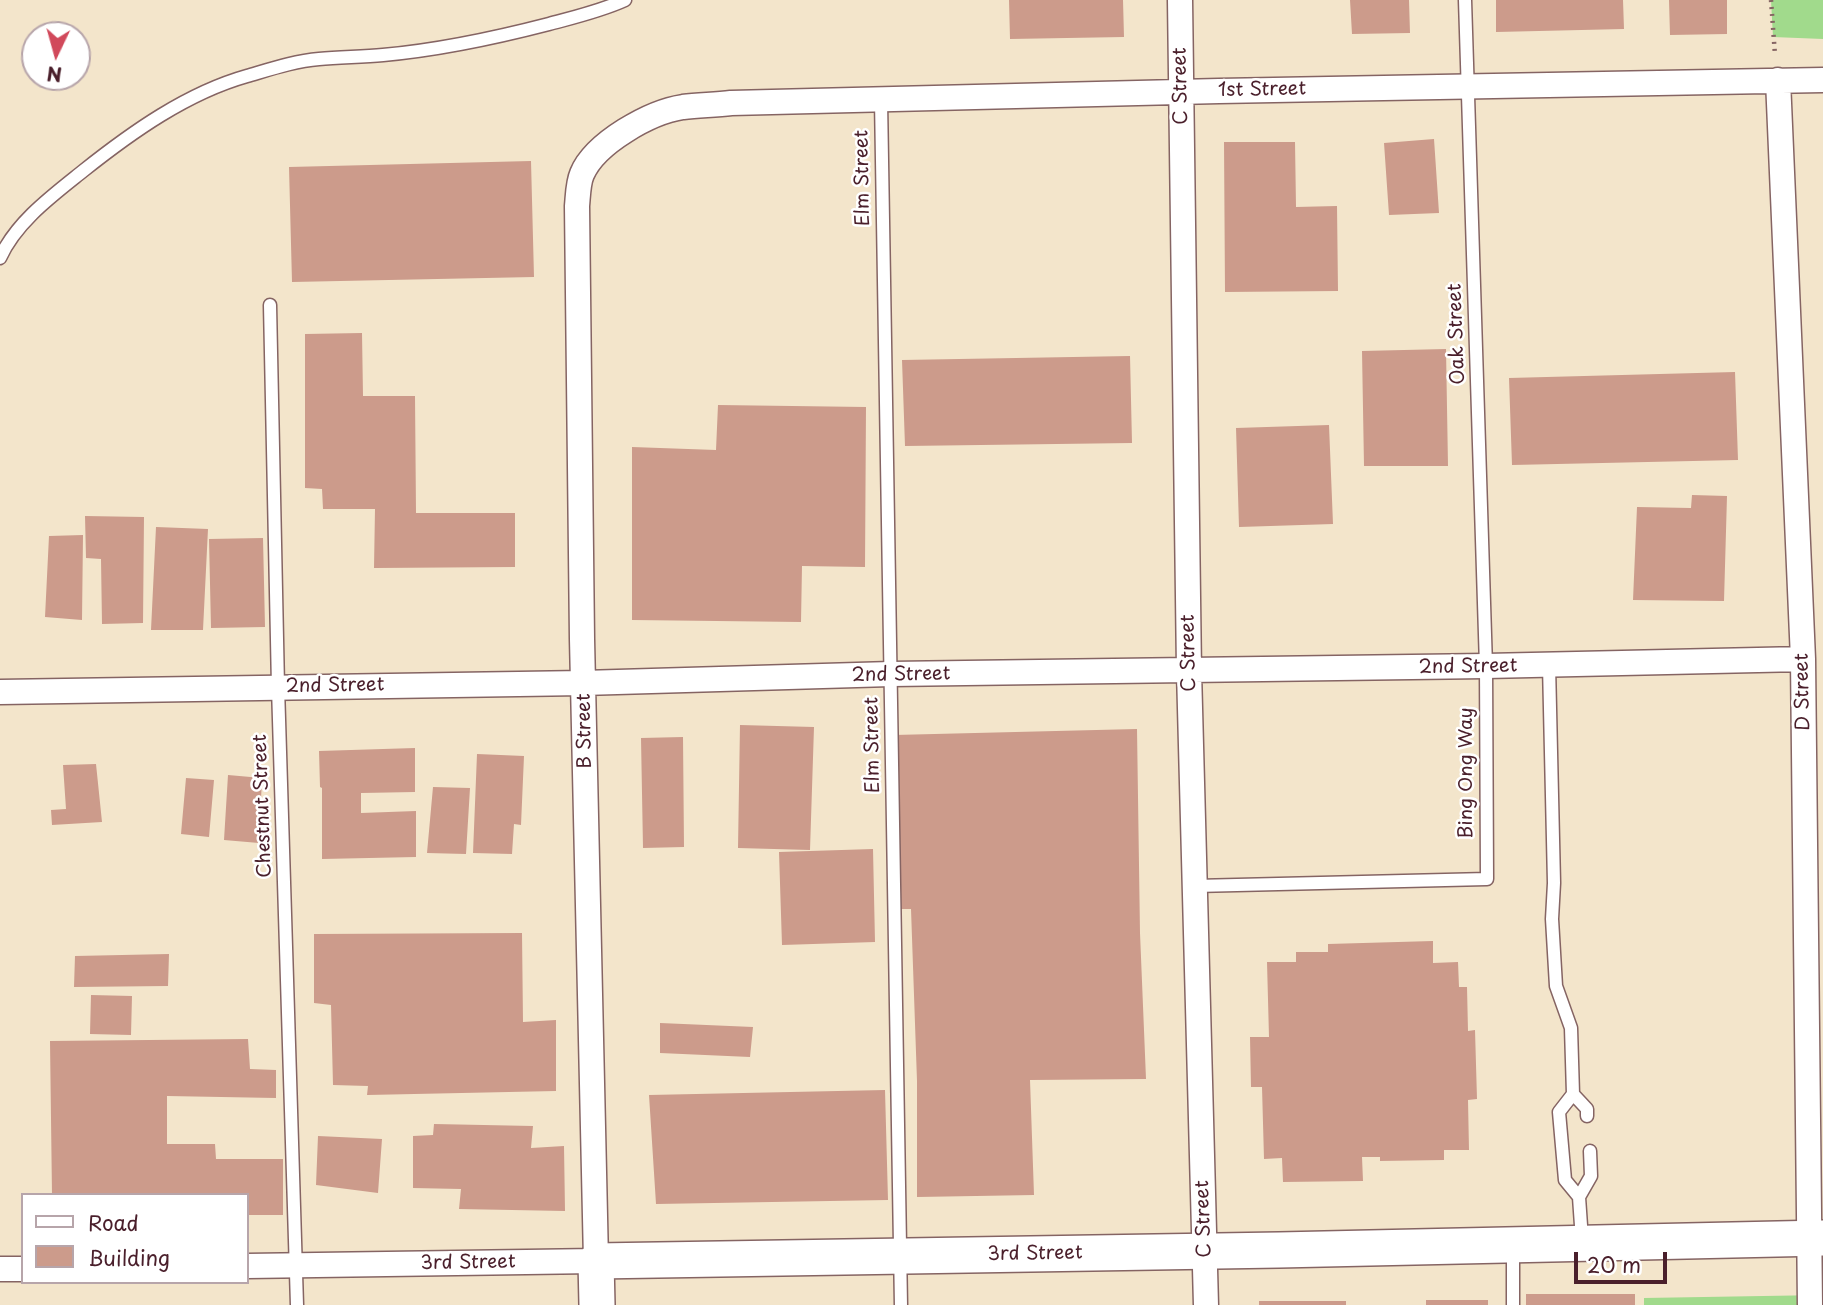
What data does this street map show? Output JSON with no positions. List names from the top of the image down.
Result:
{
  "streets": {
    "street": [
      "C Street",
      "1st Street",
      "2nd Street",
      "D Street",
      "B Street",
      "3rd Street"
    ],
    "lane": [
      "Elm Street",
      "Oak Street",
      "Bing Ong Way",
      "Chestnut Street"
    ]
  },
  "crossings": [
    ["C Street", "1st Street"],
    ["C Street", "2nd Street"],
    ["C Street", "Bing Ong Way"],
    ["C Street", "3rd Street"],
    ["1st Street", "Elm Street"],
    ["1st Street", "Oak Street"],
    ["1st Street", "D Street"],
    ["1st Street", "B Street"],
    ["Elm Street", "2nd Street"],
    ["Elm Street", "3rd Street"],
    ["Oak Street", "2nd Street"],
    ["Oak Street", "Bing Ong Way"],
    ["2nd Street", "D Street"],
    ["2nd Street", "B Street"],
    ["2nd Street", "Bing Ong Way"],
    ["2nd Street", "Chestnut Street"],
    ["D Street", "3rd Street"],
    ["B Street", "3rd Street"],
    ["Chestnut Street", "3rd Street"]
  ],
  "legend": ["Road", "Building"],
  "scale_bar": "20 m",
  "north": "bottom"
}
